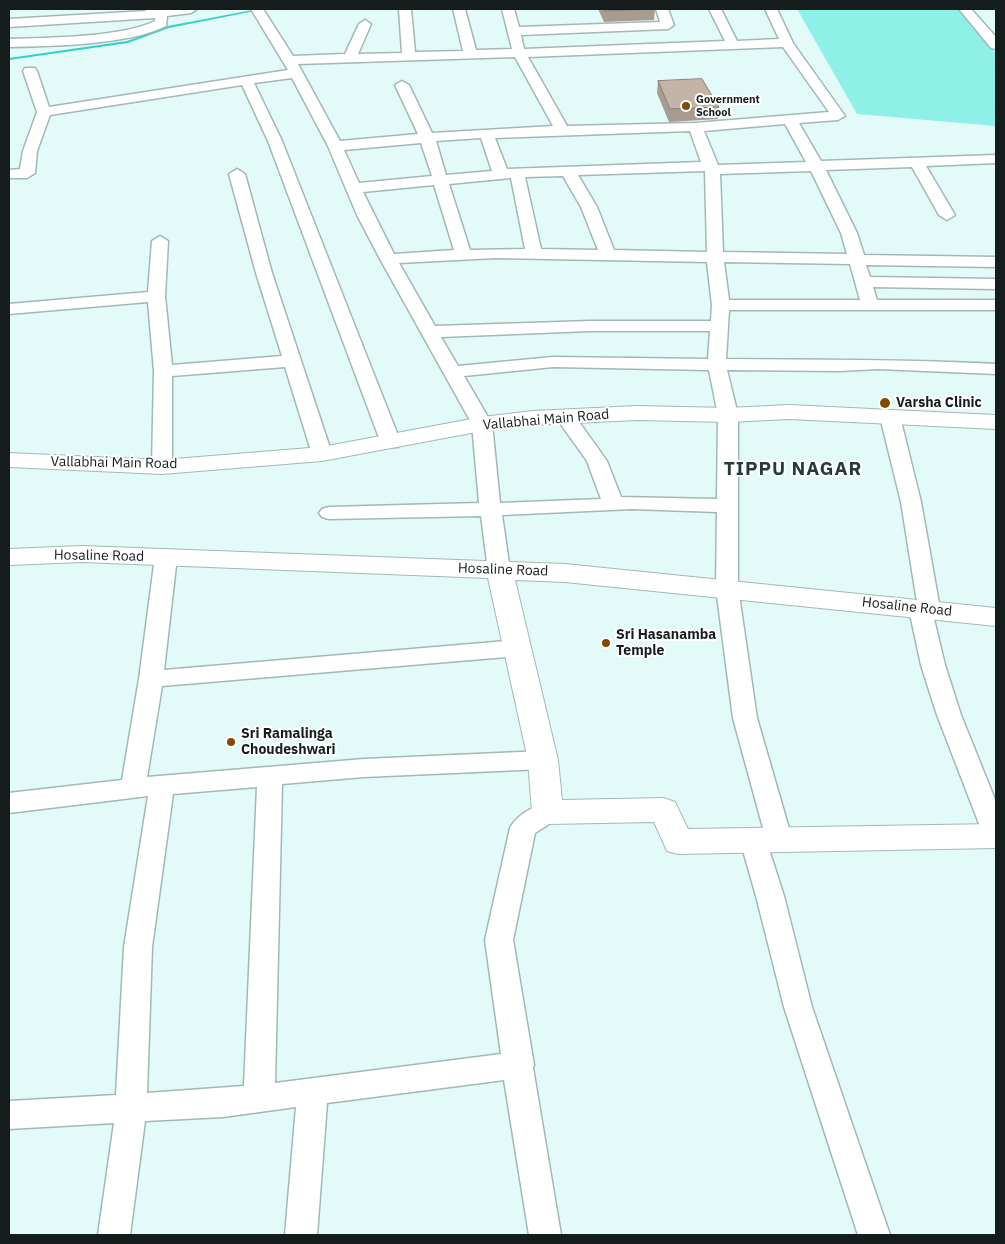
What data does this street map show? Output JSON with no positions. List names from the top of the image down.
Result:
{
  "streets": {
    "street": ["Vallabhai Main Road", "Hosaline Road"]
  },
  "districts": ["TIPPU NAGAR"],
  "places": [
    "Government School",
    "Varsha Clinic",
    "Sri Hasanamba Temple",
    "Sri Ramalinga Choudeshwari"
  ]
}
